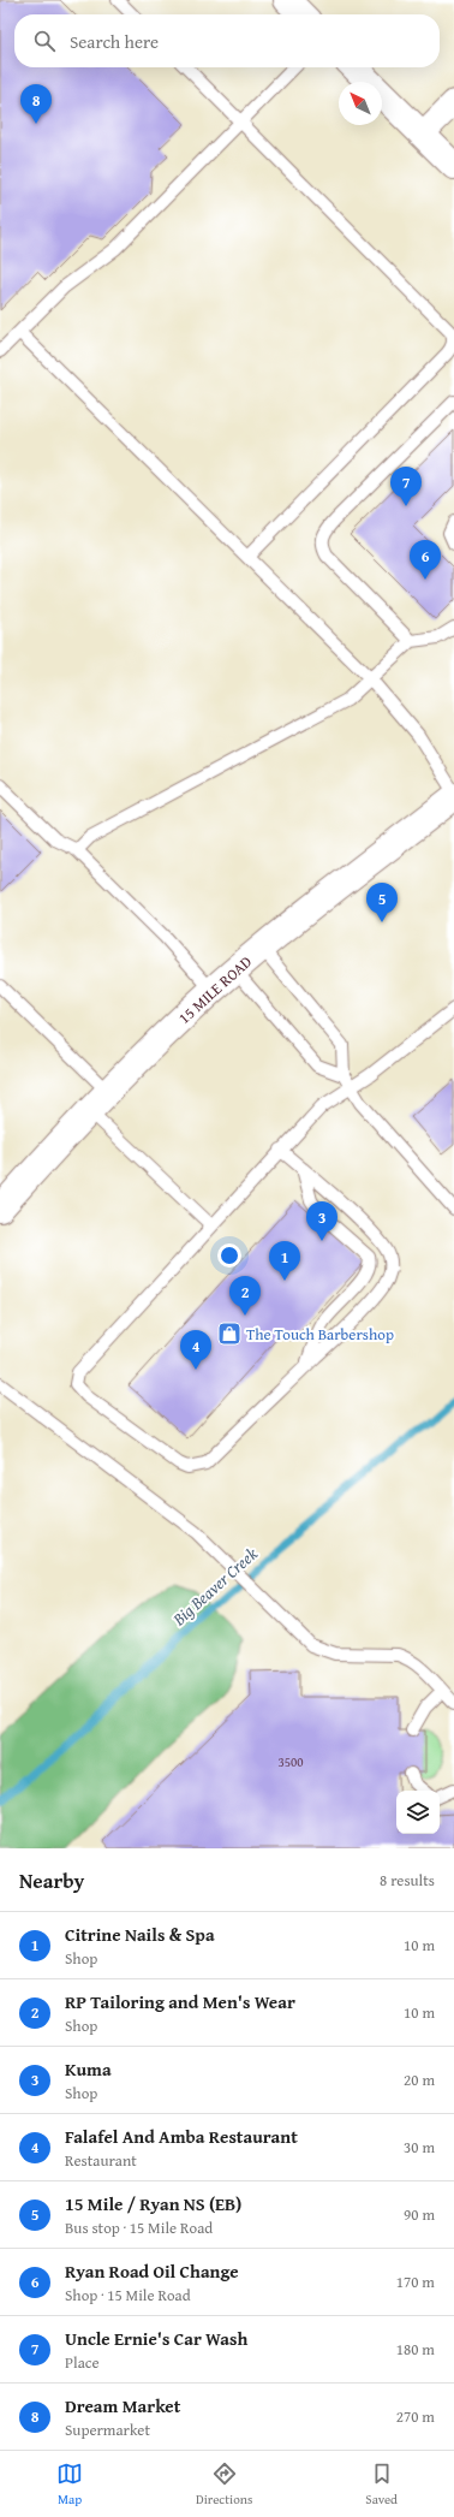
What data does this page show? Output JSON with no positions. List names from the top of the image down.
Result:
{
  "streets": {
    "main road": ["15 MILE ROAD"]
  },
  "water": ["Big Beaver Creek"],
  "places": {
    "shop": ["The Touch Barbershop"]
  },
  "house_numbers": ["3500"],
  "north": "top left",
  "page": {
    "search": "Search here",
    "pins": [
      "8",
      "7",
      "6",
      "5",
      "3",
      "1",
      "2",
      "4"
    ],
    "heading": ["Nearby", "8 results"],
    "list": [
      {
        "mark": "1",
        "name": "Citrine Nails & Spa",
        "note": "Shop",
        "value": "10 m"
      },
      {
        "mark": "2",
        "name": "RP Tailoring and Men's Wear",
        "note": "Shop",
        "value": "10 m"
      },
      {
        "mark": "3",
        "name": "Kuma",
        "note": "Shop",
        "value": "20 m"
      },
      {
        "mark": "4",
        "name": "Falafel And Amba Restaurant",
        "note": "Restaurant",
        "value": "30 m"
      },
      {
        "mark": "5",
        "name": "15 Mile / Ryan NS (EB)",
        "note": "Bus stop · 15 Mile Road",
        "value": "90 m"
      },
      {
        "mark": "6",
        "name": "Ryan Road Oil Change",
        "note": "Shop · 15 Mile Road",
        "value": "170 m"
      },
      {
        "mark": "7",
        "name": "Uncle Ernie's Car Wash",
        "note": "Place",
        "value": "180 m"
      },
      {
        "mark": "8",
        "name": "Dream Market",
        "note": "Supermarket",
        "value": "270 m"
      }
    ],
    "nav": ["Map", "Directions", "Saved"]
  }
}
